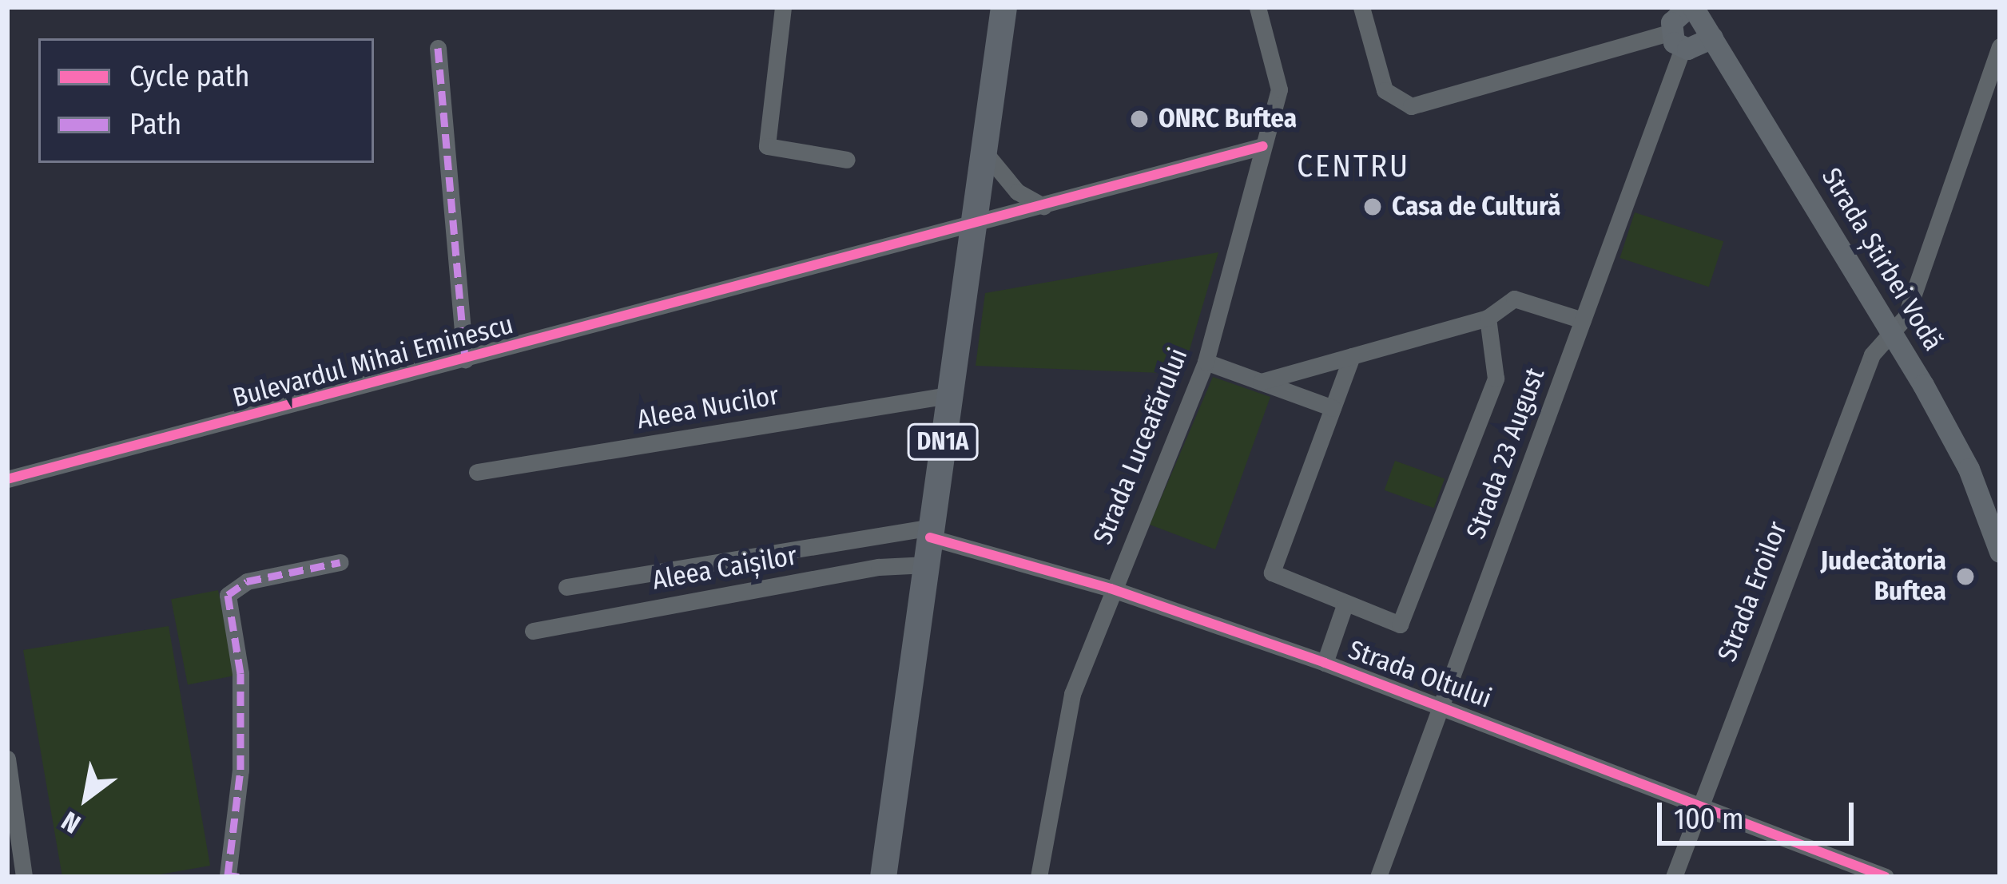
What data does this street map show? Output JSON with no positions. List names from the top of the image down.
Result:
{
  "streets": {
    "main road": ["DN1A"],
    "street": [
      "Strada Știrbei Vodă",
      "Bulevardul Mihai Eminescu",
      "Aleea Nucilor",
      "Strada Luceafărului",
      "Strada 23 August",
      "Aleea Caișilor",
      "Strada Eroilor",
      "Strada Oltului"
    ]
  },
  "crossings": [
    ["Strada Știrbei Vodă", "Strada Eroilor"],
    ["Bulevardul Mihai Eminescu", "DN1A"],
    ["Bulevardul Mihai Eminescu", "Strada Luceafărului"],
    ["Aleea Nucilor", "DN1A"],
    ["DN1A", "Aleea Caișilor"],
    ["DN1A", "Strada Oltului"],
    ["Strada Luceafărului", "Strada Oltului"],
    ["Strada 23 August", "Strada Oltului"],
    ["Aleea Caișilor", "Strada Oltului"],
    ["Strada Eroilor", "Strada Oltului"]
  ],
  "districts": ["CENTRU"],
  "places": ["ONRC Buftea", "Casa de Cultură", "Judecătoria Buftea"],
  "legend": ["Cycle path", "Path"],
  "scale_bar": "100 m",
  "north": "bottom left"
}
